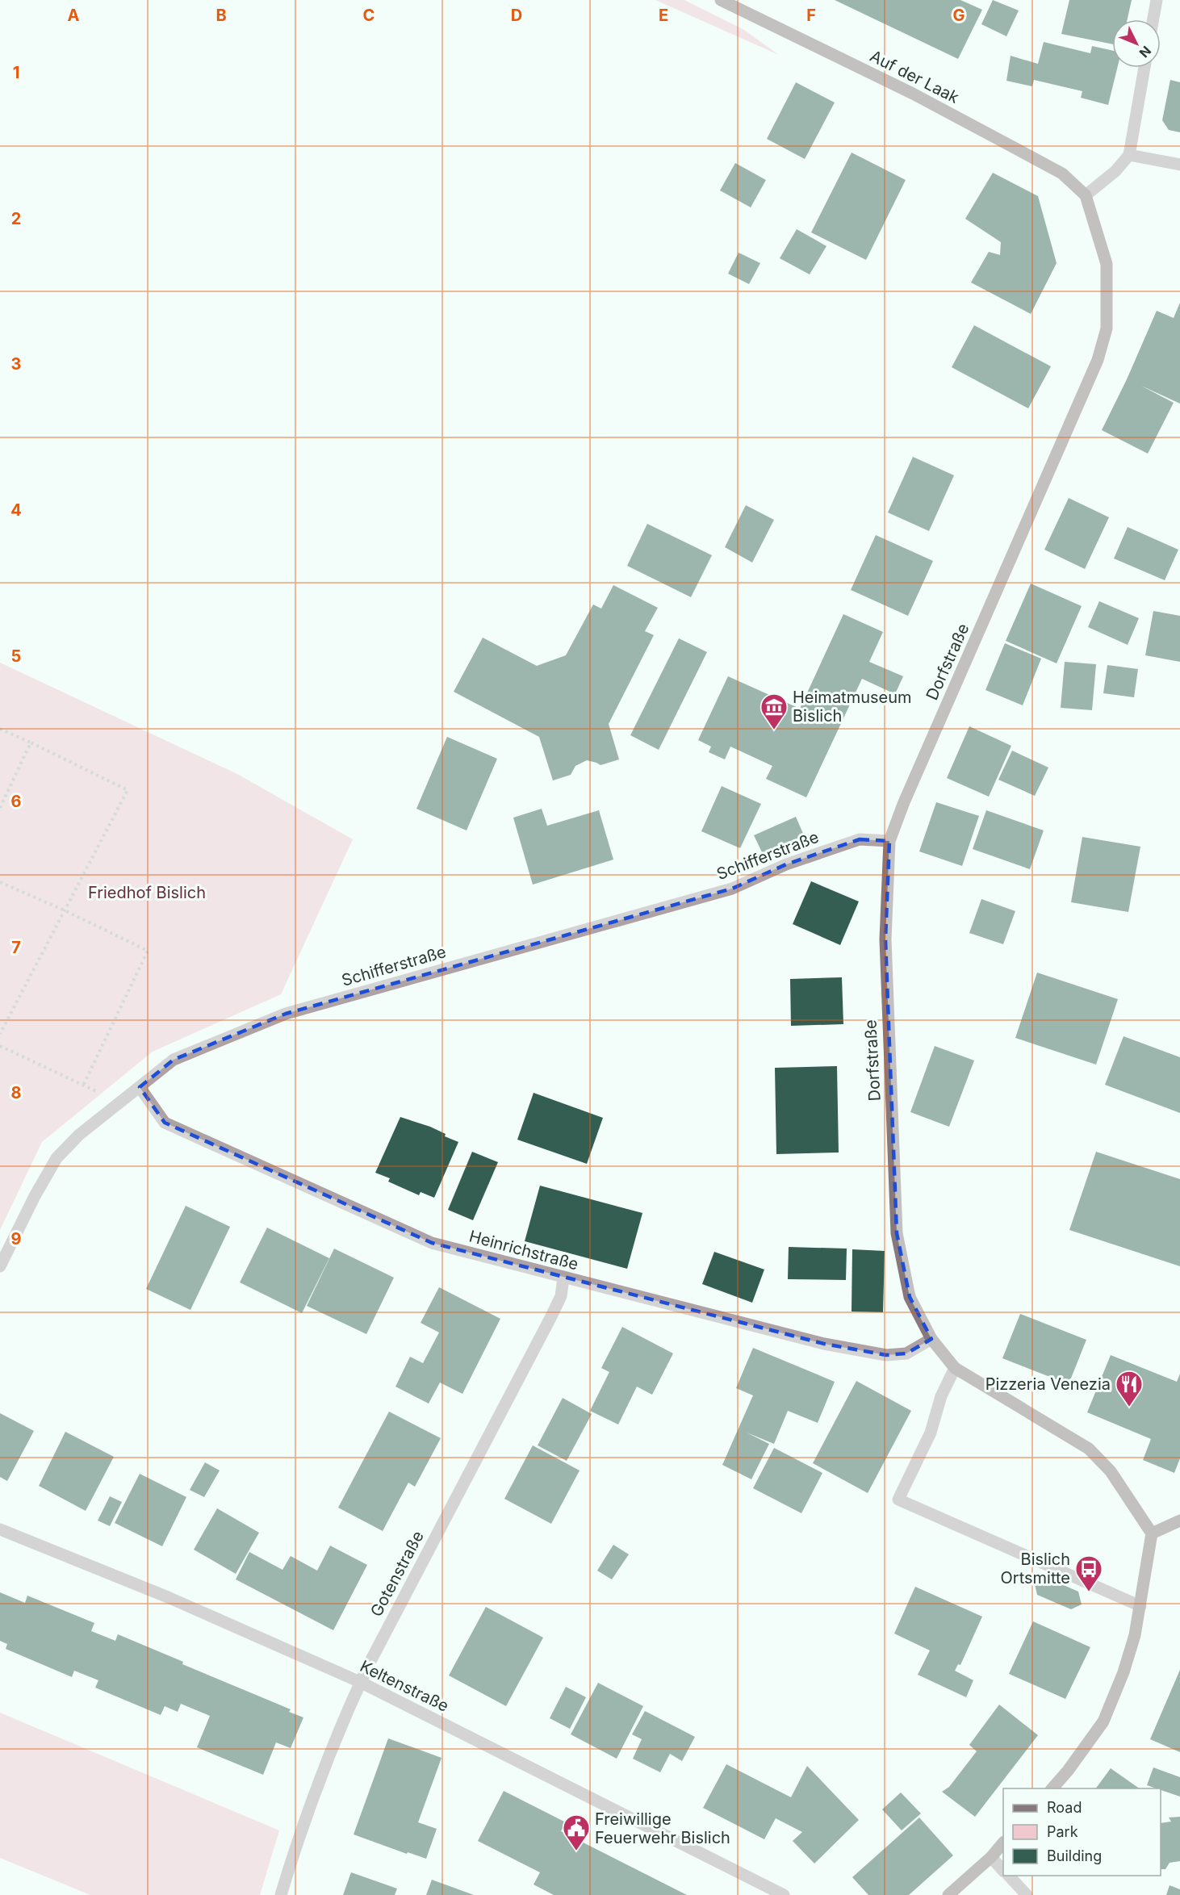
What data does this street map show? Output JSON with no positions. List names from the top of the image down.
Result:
{
  "streets": {
    "main road": ["Auf der Laak", "Dorfstraße"],
    "street": [
      "Schifferstraße",
      "Heinrichstraße",
      "Gotenstraße",
      "Keltenstraße"
    ]
  },
  "crossings": [
    ["Auf der Laak", "Dorfstraße"],
    ["Dorfstraße", "Schifferstraße"],
    ["Dorfstraße", "Heinrichstraße"],
    ["Schifferstraße", "Heinrichstraße"],
    ["Heinrichstraße", "Gotenstraße"],
    ["Gotenstraße", "Keltenstraße"]
  ],
  "parks": ["Friedhof Bislich"],
  "places": {
    "museum": ["Heimatmuseum Bislich"],
    "restaurant": ["Pizzeria Venezia"],
    "bus stop": ["Bislich Ortsmitte"],
    "public building": ["Freiwillige Feuerwehr Bislich"]
  },
  "legend": ["Road", "Park", "Building"],
  "north": "bottom right",
  "grid": {
    "columns": [
      "A",
      "B",
      "C",
      "D",
      "E",
      "F",
      "G"
    ],
    "rows": [
      "1",
      "2",
      "3",
      "4",
      "5",
      "6",
      "7",
      "8",
      "9"
    ]
  }
}
